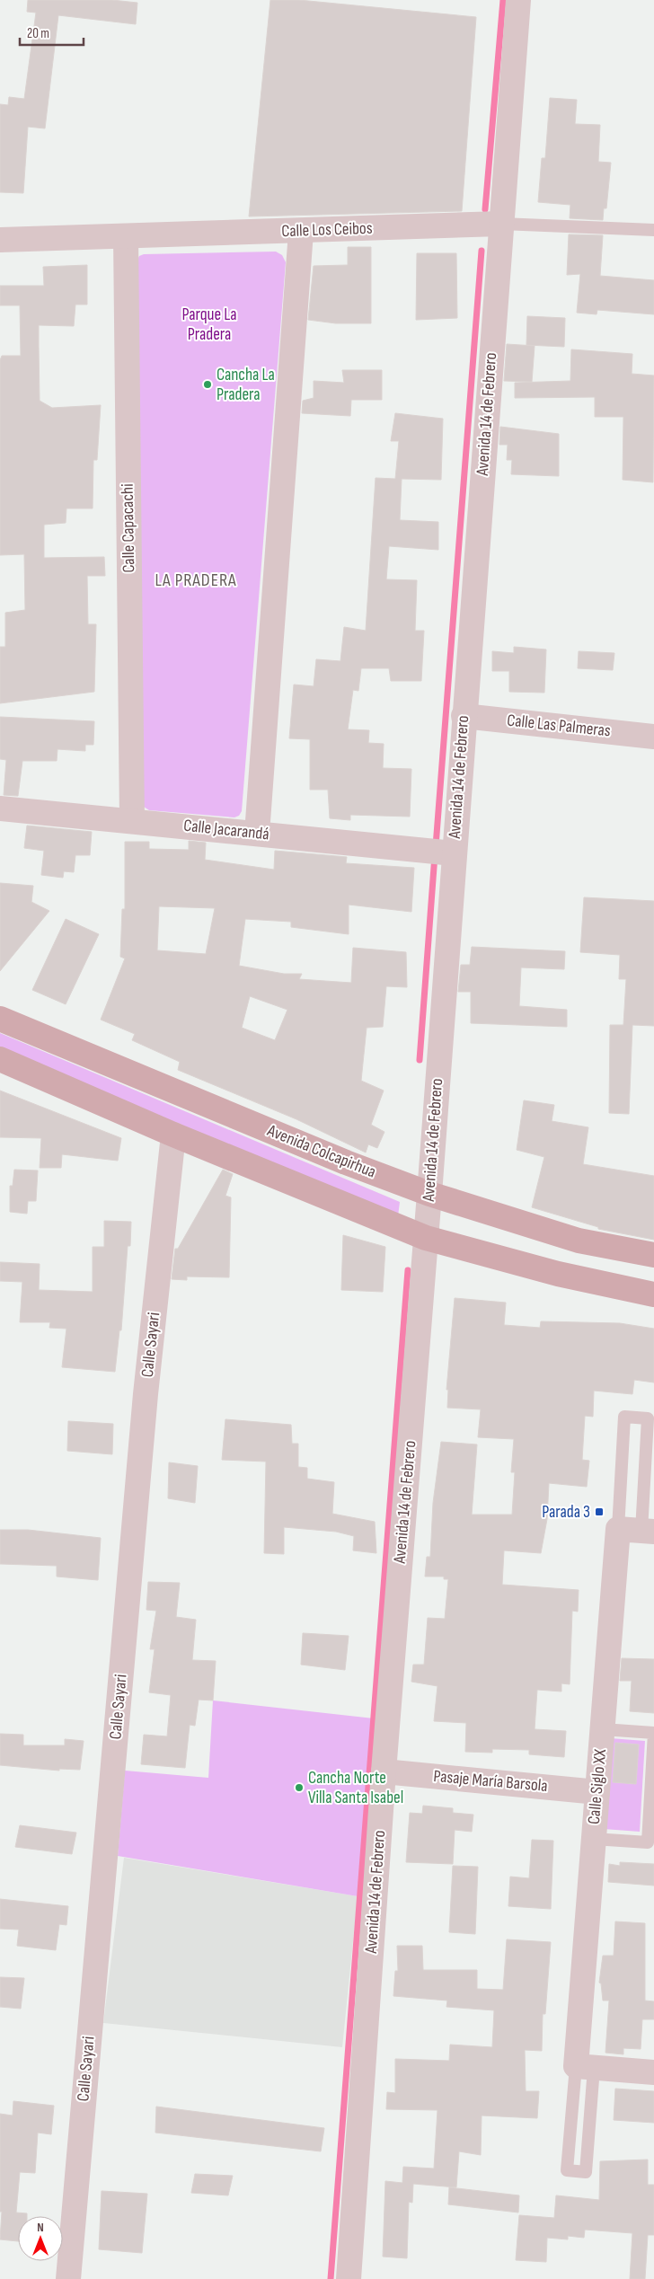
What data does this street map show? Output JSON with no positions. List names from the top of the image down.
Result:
{
  "streets": {
    "main road": ["Avenida Colcapirhua"],
    "street": [
      "Calle Los Ceibos",
      "Avenida 14 de Febrero",
      "Calle Capacachi",
      "Calle Las Palmeras",
      "Calle Jacarandá",
      "Calle Sayari",
      "Pasaje María Barsola",
      "Calle Siglo XX"
    ]
  },
  "crossings": [
    ["Calle Los Ceibos", "Avenida 14 de Febrero"],
    ["Calle Los Ceibos", "Calle Capacachi"],
    ["Avenida 14 de Febrero", "Calle Las Palmeras"],
    ["Avenida 14 de Febrero", "Calle Jacarandá"],
    ["Avenida 14 de Febrero", "Avenida Colcapirhua"],
    ["Avenida 14 de Febrero", "Pasaje María Barsola"],
    ["Calle Capacachi", "Calle Jacarandá"],
    ["Pasaje María Barsola", "Calle Siglo XX"]
  ],
  "districts": ["LA PRADERA"],
  "parks": ["Parque La Pradera"],
  "places": {
    "other": ["Cancha La Pradera", "Cancha Norte Villa Santa Isabel"],
    "transit": ["Parada 3"]
  },
  "scale_bar": "20 m",
  "north": "top"
}
